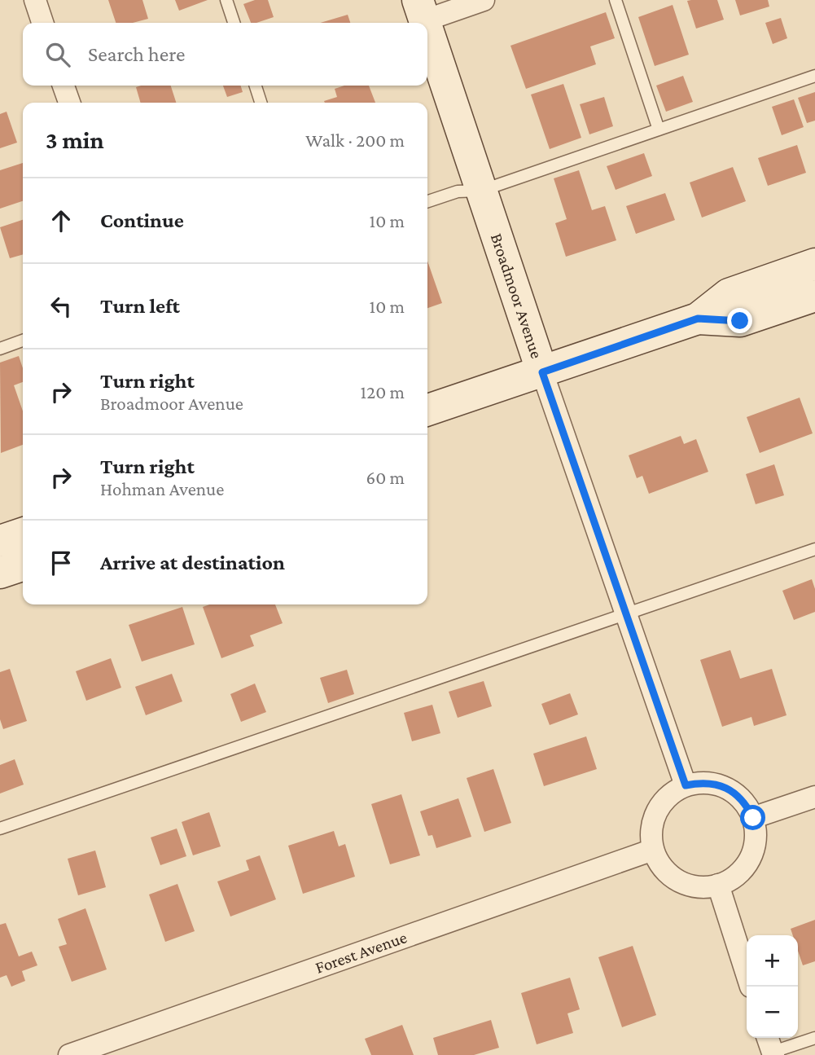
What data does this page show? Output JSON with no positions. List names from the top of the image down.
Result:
{
  "streets": {
    "main road": ["Broadmoor Avenue"],
    "street": ["Forest Avenue"]
  },
  "crossings": [
    ["Broadmoor Avenue", "Forest Avenue"]
  ],
  "page": {
    "search": "Search here",
    "heading": ["3 min", "Walk · 200 m"],
    "list": [
      ["Continue", "10 m"],
      ["Turn left", "10 m"],
      ["Turn right", "Broadmoor Avenue", "120 m"],
      ["Turn right", "Hohman Avenue", "60 m"],
      "Arrive at destination"
    ],
    "map_buttons": ["+", "−"]
  }
}
